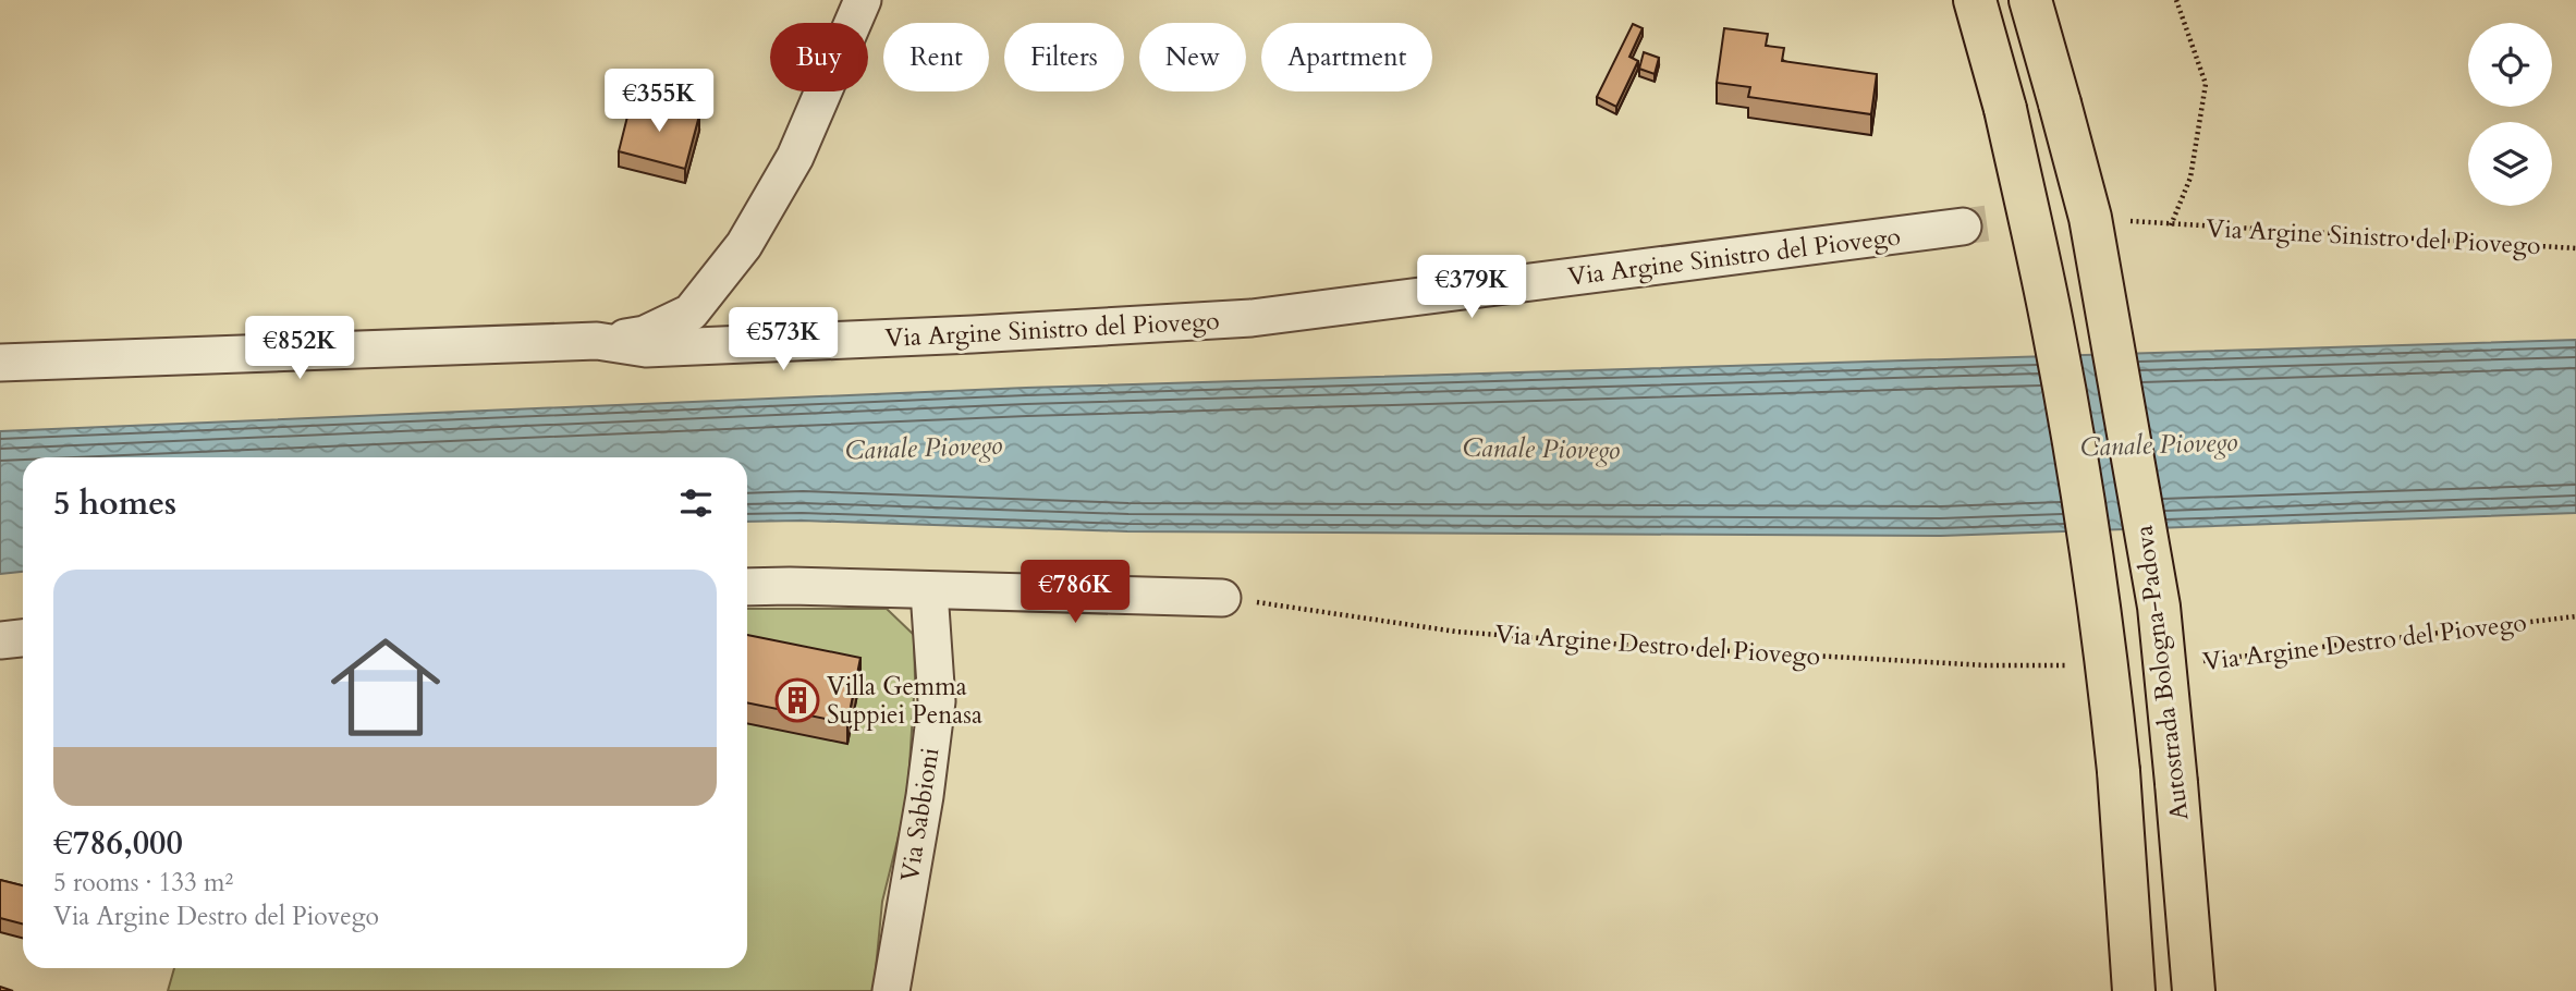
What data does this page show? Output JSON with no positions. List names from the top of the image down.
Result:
{
  "streets": {
    "highway": ["Autostrada Bologna-Padova"],
    "street": ["Via Argine Sinistro del Piovego", "Via Sabbioni"],
    "path": ["Via Argine Destro del Piovego"]
  },
  "water": ["Canale Piovego"],
  "places": {
    "building": ["Villa Gemma Suppiei Penasa"]
  },
  "page": {
    "chip": [
      "Buy",
      "Rent",
      "Filters",
      "New",
      "Apartment"
    ],
    "price": [
      "€355K",
      "€379K",
      "€573K",
      "€852K",
      "€786K"
    ],
    "heading": "5 homes",
    "list": [
      {
        "name": "€786,000",
        "note": "5 rooms · 133 m² · Via Argine Destro del Piovego"
      }
    ]
  }
}
